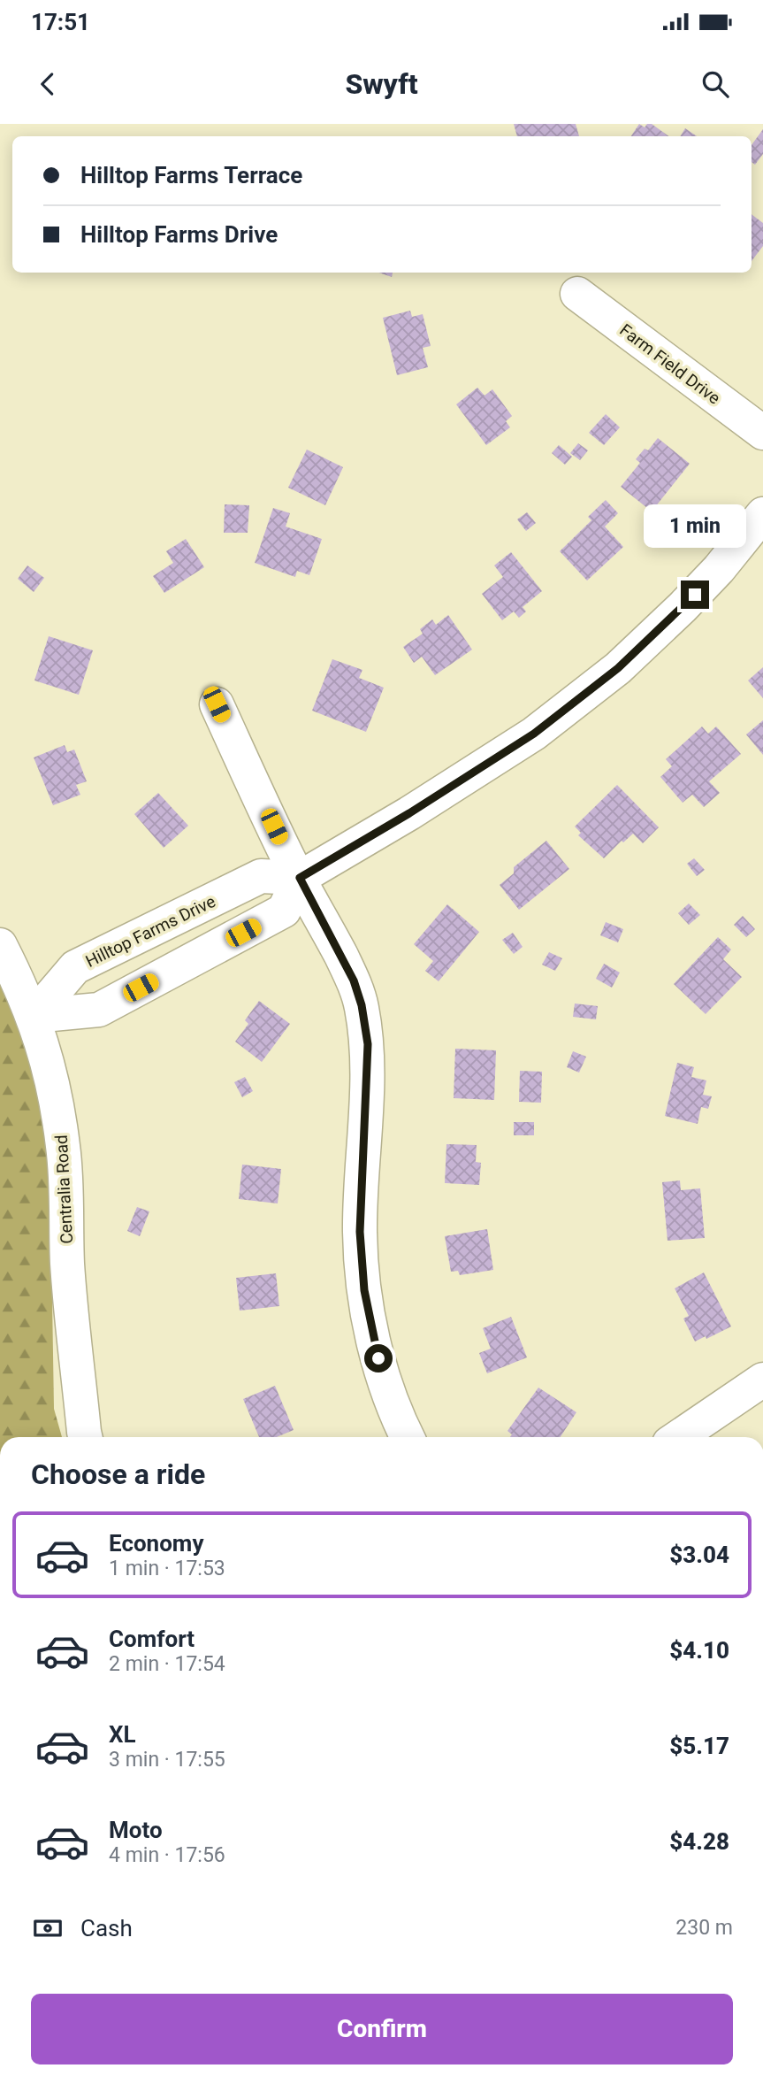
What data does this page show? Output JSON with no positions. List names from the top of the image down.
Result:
{
  "streets": {
    "street": ["Farm Field Drive", "Hilltop Farms Drive", "Centralia Road"]
  },
  "crossings": [
    ["Hilltop Farms Drive", "Centralia Road"]
  ],
  "page": {
    "status": "17:51",
    "header": "Swyft",
    "banner": ["Hilltop Farms Terrace", "Hilltop Farms Drive"],
    "bubble": "1 min",
    "heading": "Choose a ride",
    "list": [
      {
        "name": "Economy",
        "note": "1 min · 17:53",
        "value": "$3.04"
      },
      {
        "name": "Comfort",
        "note": "2 min · 17:54",
        "value": "$4.10"
      },
      {
        "name": "XL",
        "note": "3 min · 17:55",
        "value": "$5.17"
      },
      {
        "name": "Moto",
        "note": "4 min · 17:56",
        "value": "$4.28"
      }
    ],
    "pay": ["Cash", "230 m"],
    "buttons": "Confirm"
  }
}
